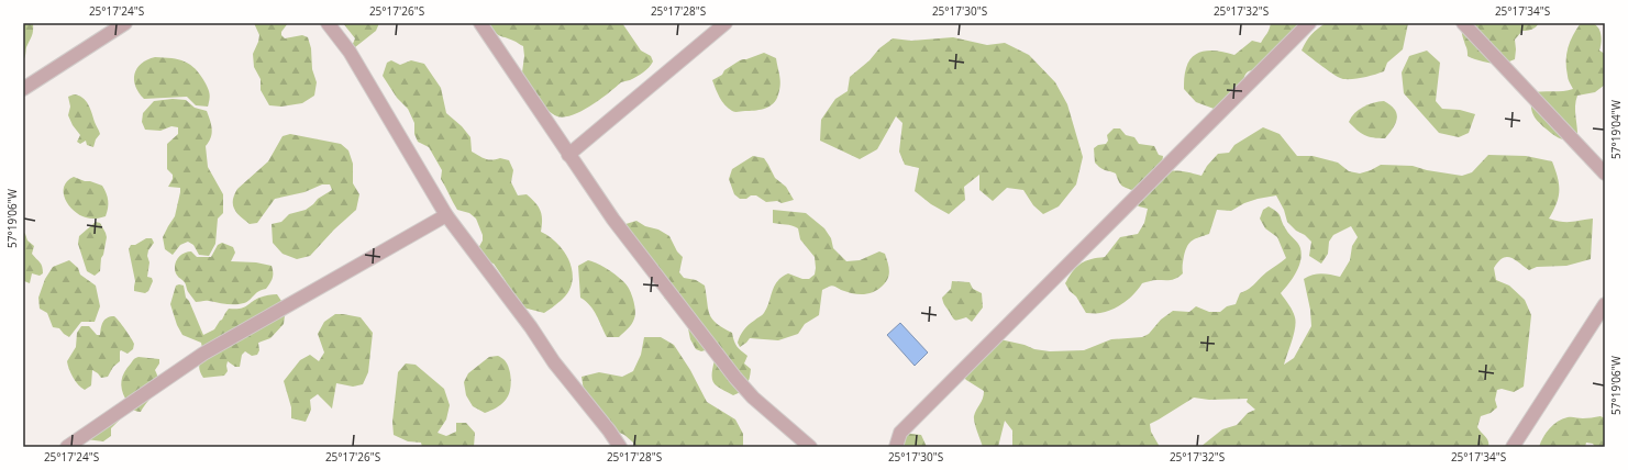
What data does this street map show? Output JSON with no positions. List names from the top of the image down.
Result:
{
  "coordinates": [
    "25°17'24\"S",
    "25°17'26\"S",
    "25°17'28\"S",
    "25°17'30\"S",
    "25°17'32\"S",
    "25°17'34\"S",
    "57°19'04\"W",
    "57°19'06\"W"
  ]
}
